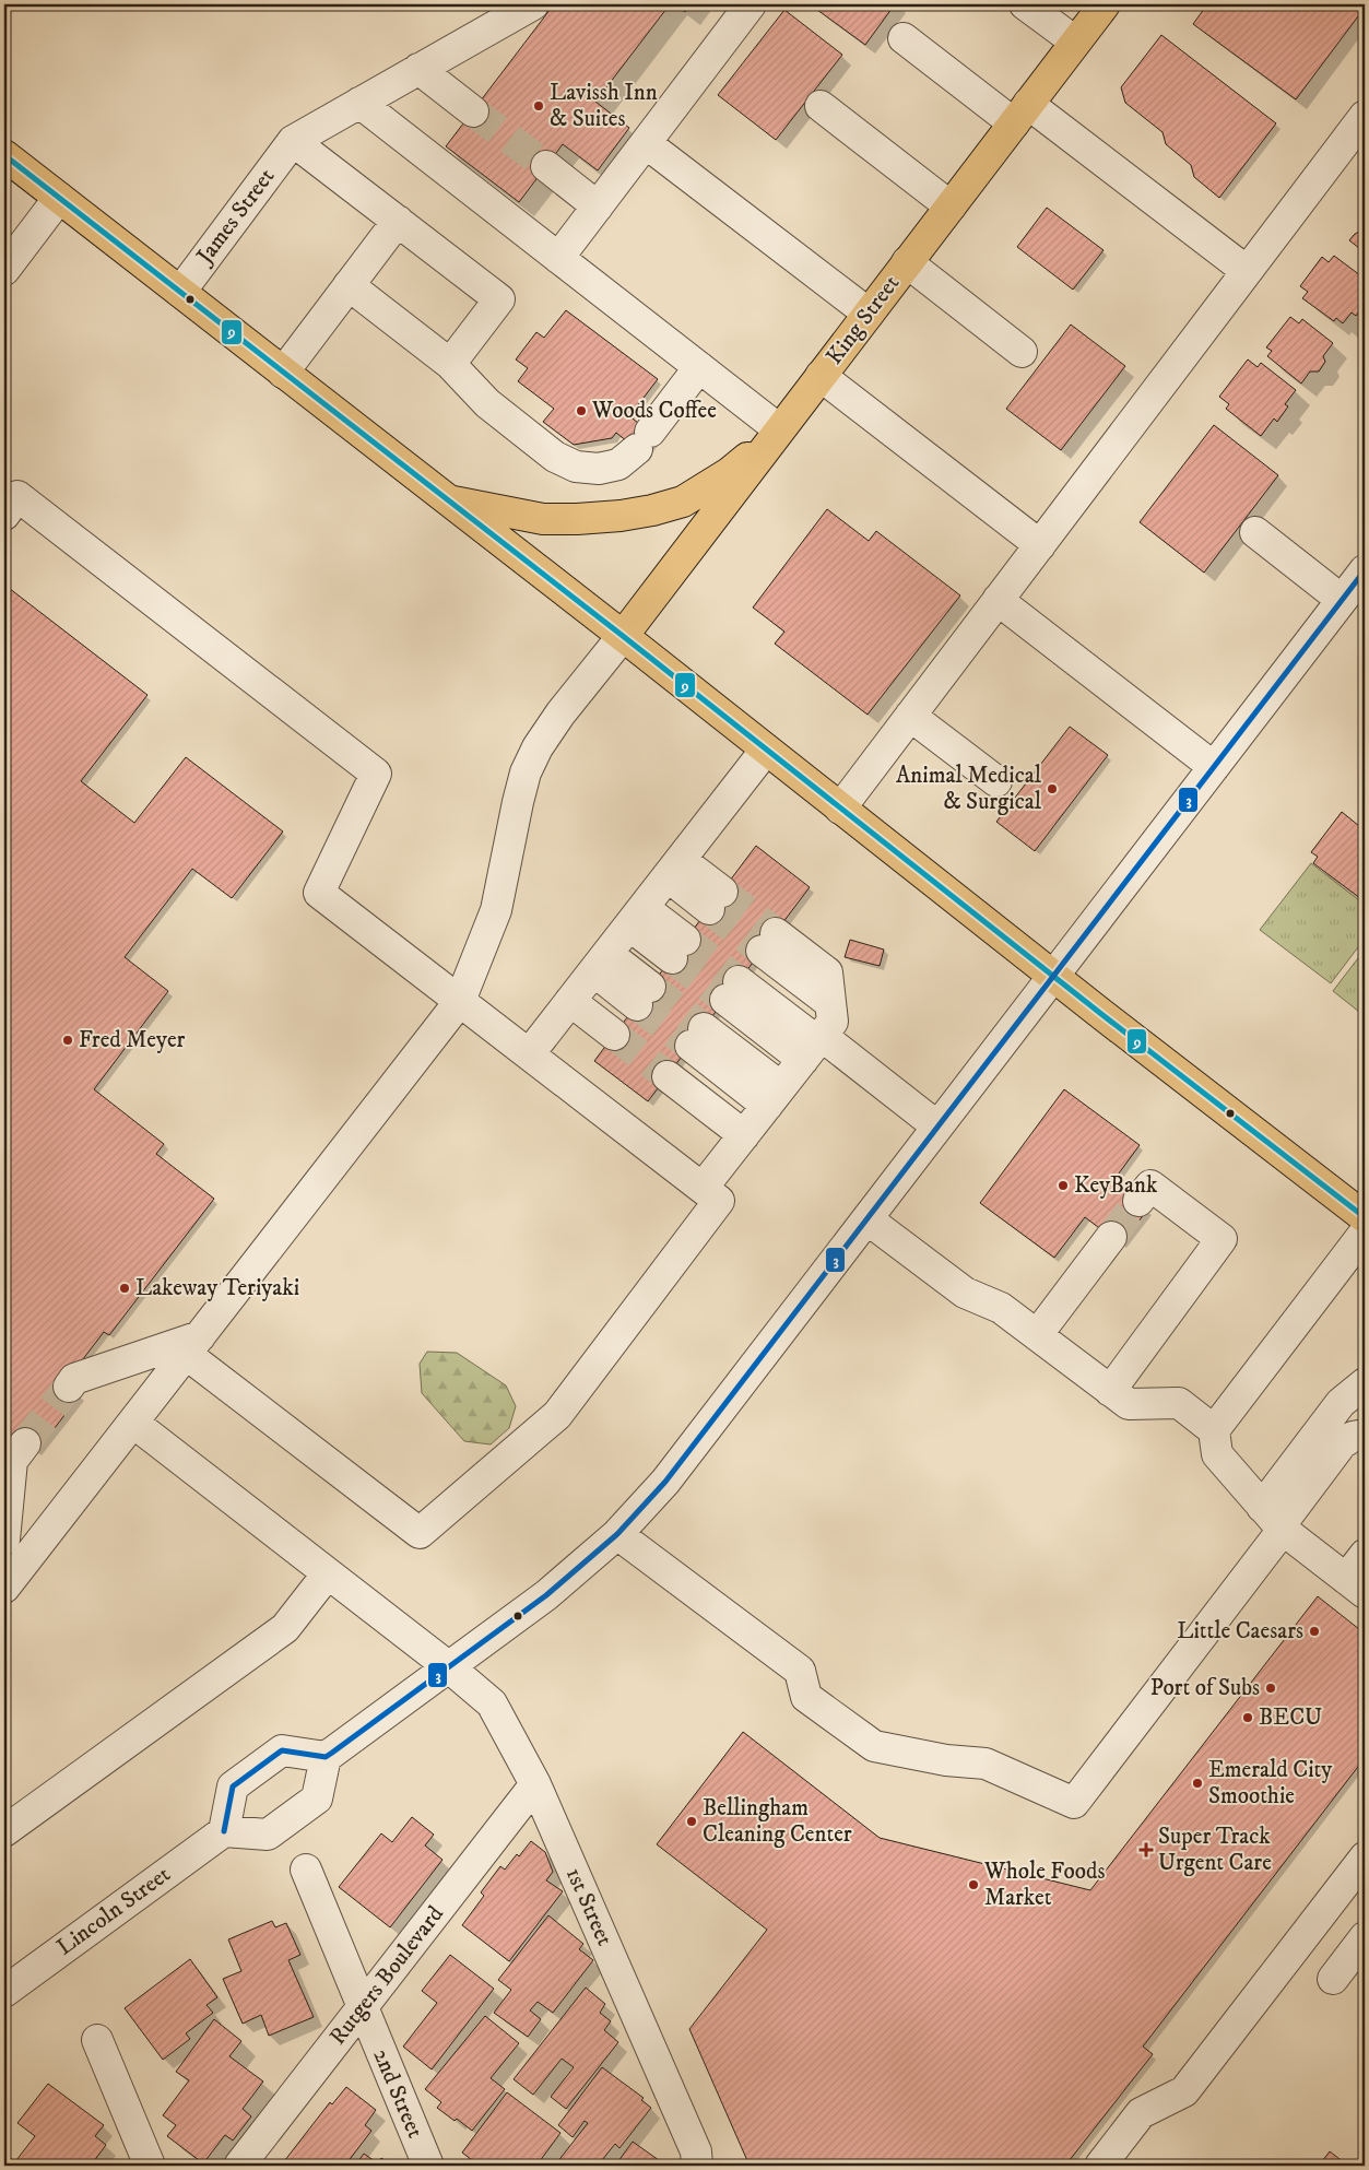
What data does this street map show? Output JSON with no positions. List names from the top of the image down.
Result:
{
  "streets": {
    "main road": ["King Street"],
    "street": [
      "James Street",
      "1st Street",
      "Lincoln Street",
      "Rutgers Boulevard",
      "2nd Street"
    ]
  },
  "crossings": [
    ["1st Street", "Rutgers Boulevard"],
    ["Rutgers Boulevard", "2nd Street"]
  ],
  "places": {
    "other": [
      "Lavissh Inn & Suites",
      "Woods Coffee",
      "Animal Medical & Surgical",
      "Fred Meyer",
      "KeyBank",
      "Lakeway Teriyaki",
      "Little Caesars",
      "Port of Subs",
      "BECU",
      "Emerald City Smoothie",
      "Bellingham Cleaning Center",
      "Whole Foods Market"
    ],
    "health": ["Super Track Urgent Care"]
  },
  "lines": ["transit line 9", "transit line 3"]
}
